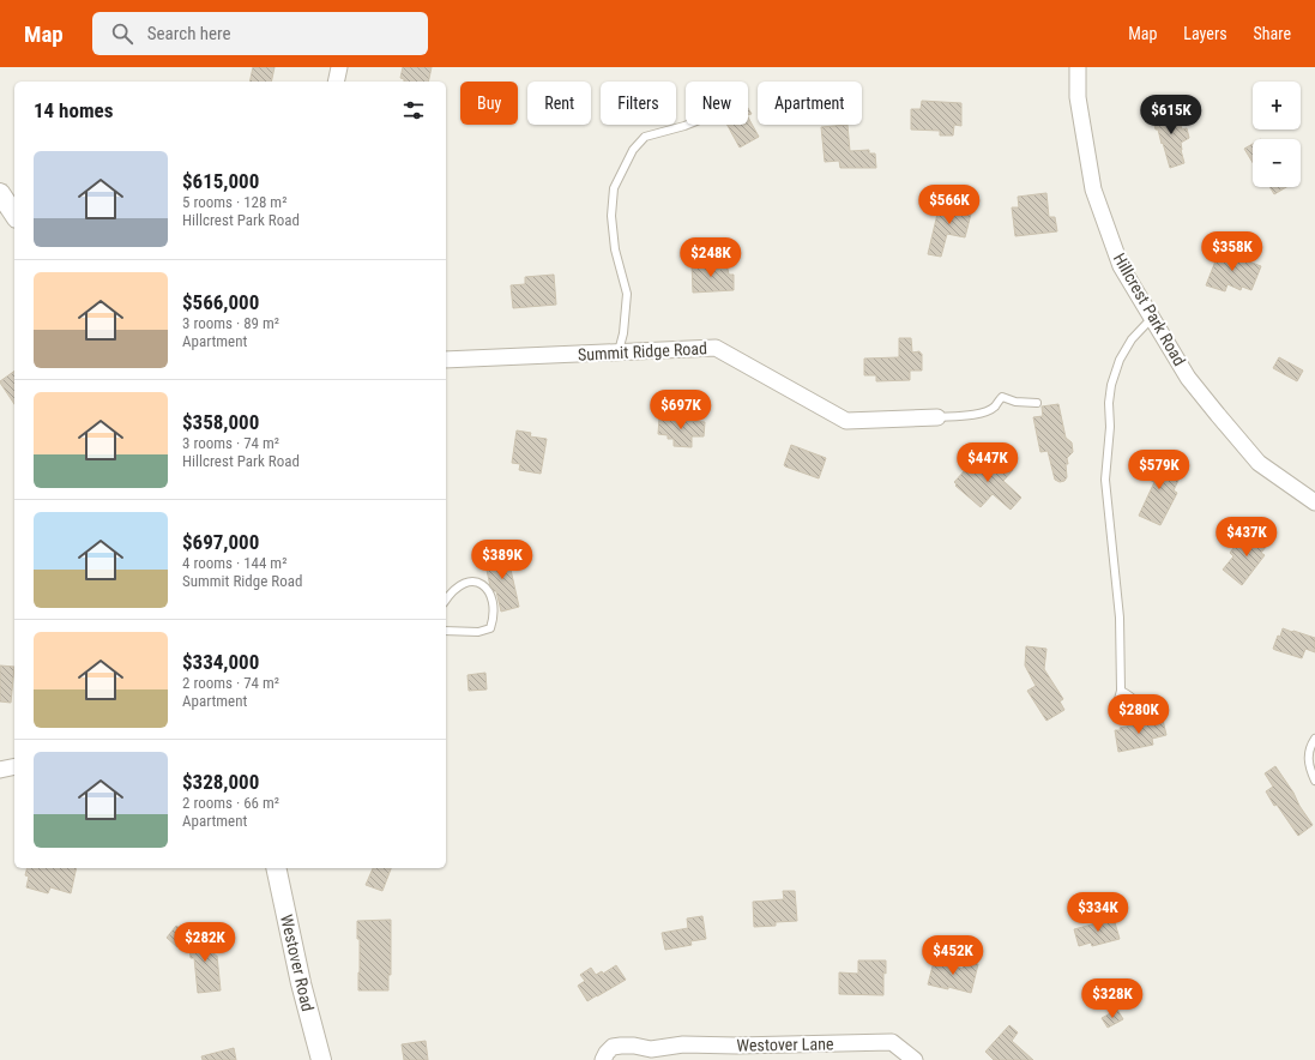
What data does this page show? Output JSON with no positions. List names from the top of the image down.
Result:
{
  "streets": {
    "street": [
      "Hillcrest Park Road",
      "Summit Ridge Road",
      "Westover Road",
      "Westover Lane"
    ]
  },
  "page": {
    "header": "Map",
    "search": "Search here",
    "nav": ["Map", "Layers", "Share"],
    "map_buttons": ["+", "−"],
    "chip": [
      "Buy",
      "Rent",
      "Filters",
      "New",
      "Apartment"
    ],
    "heading": "14 homes",
    "price": [
      "$615K",
      "$566K",
      "$358K",
      "$248K",
      "$697K",
      "$447K",
      "$579K",
      "$437K",
      "$389K",
      "$280K",
      "$334K",
      "$282K",
      "$452K",
      "$328K"
    ],
    "list": [
      {
        "name": "$615,000",
        "note": "5 rooms · 128 m² · Hillcrest Park Road"
      },
      {
        "name": "$566,000",
        "note": "3 rooms · 89 m² · Apartment"
      },
      {
        "name": "$358,000",
        "note": "3 rooms · 74 m² · Hillcrest Park Road"
      },
      {
        "name": "$697,000",
        "note": "4 rooms · 144 m² · Summit Ridge Road"
      },
      {
        "name": "$334,000",
        "note": "2 rooms · 74 m² · Apartment"
      },
      {
        "name": "$328,000",
        "note": "2 rooms · 66 m² · Apartment"
      }
    ]
  }
}
